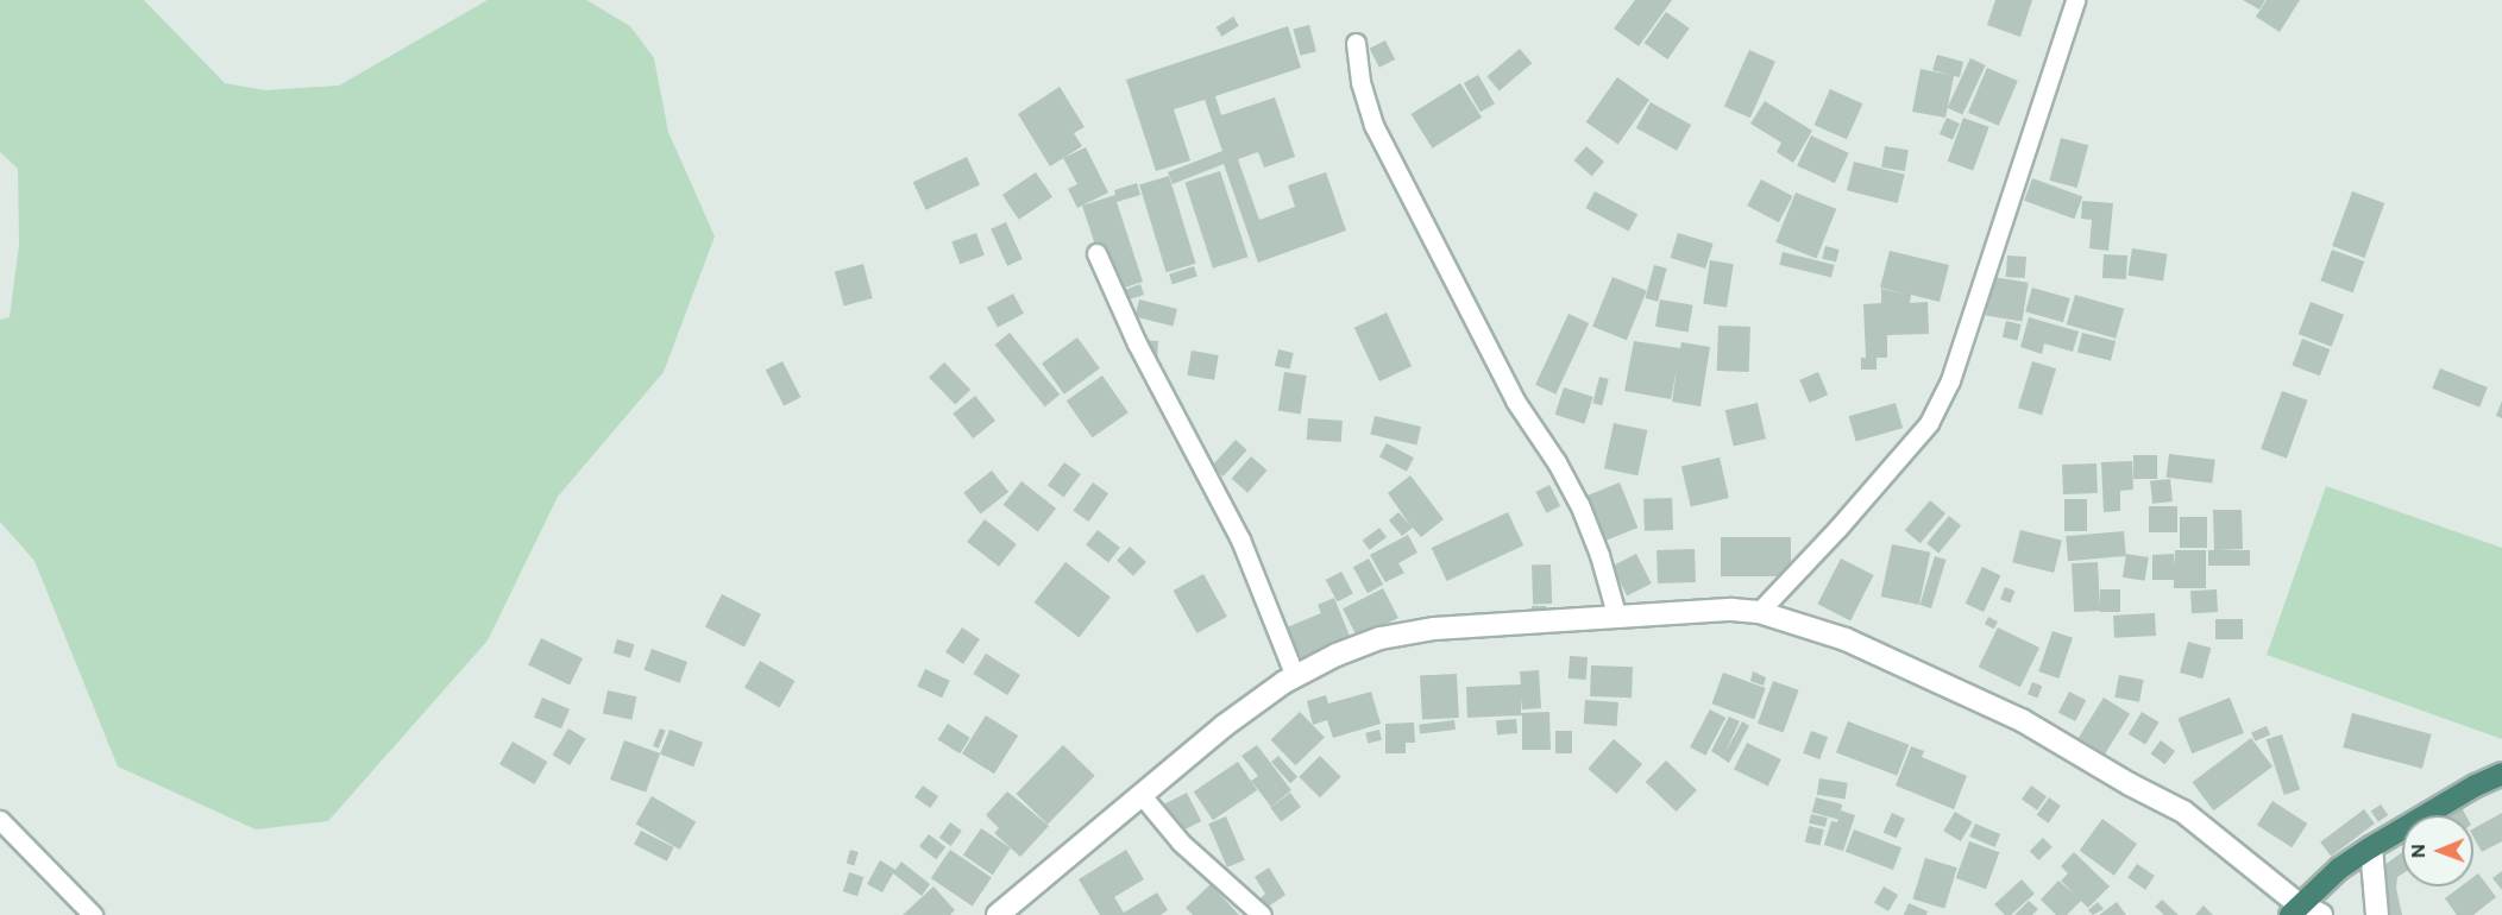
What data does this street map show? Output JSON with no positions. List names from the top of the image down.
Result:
{
  "north": "left"
}
